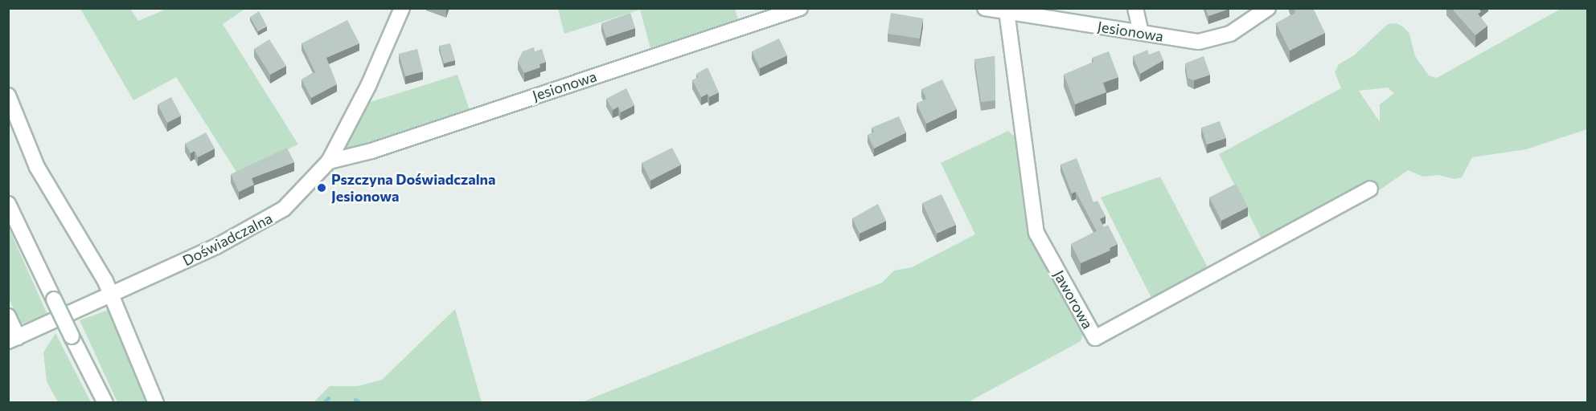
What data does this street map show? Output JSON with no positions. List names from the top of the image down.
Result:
{
  "streets": {
    "street": ["Jesionowa", "Doświadczalna", "Jaworowa"]
  },
  "crossings": [
    ["Jesionowa", "Doświadczalna"],
    ["Jesionowa", "Jaworowa"]
  ],
  "places": ["Pszczyna Doświadczalna Jesionowa"]
}
